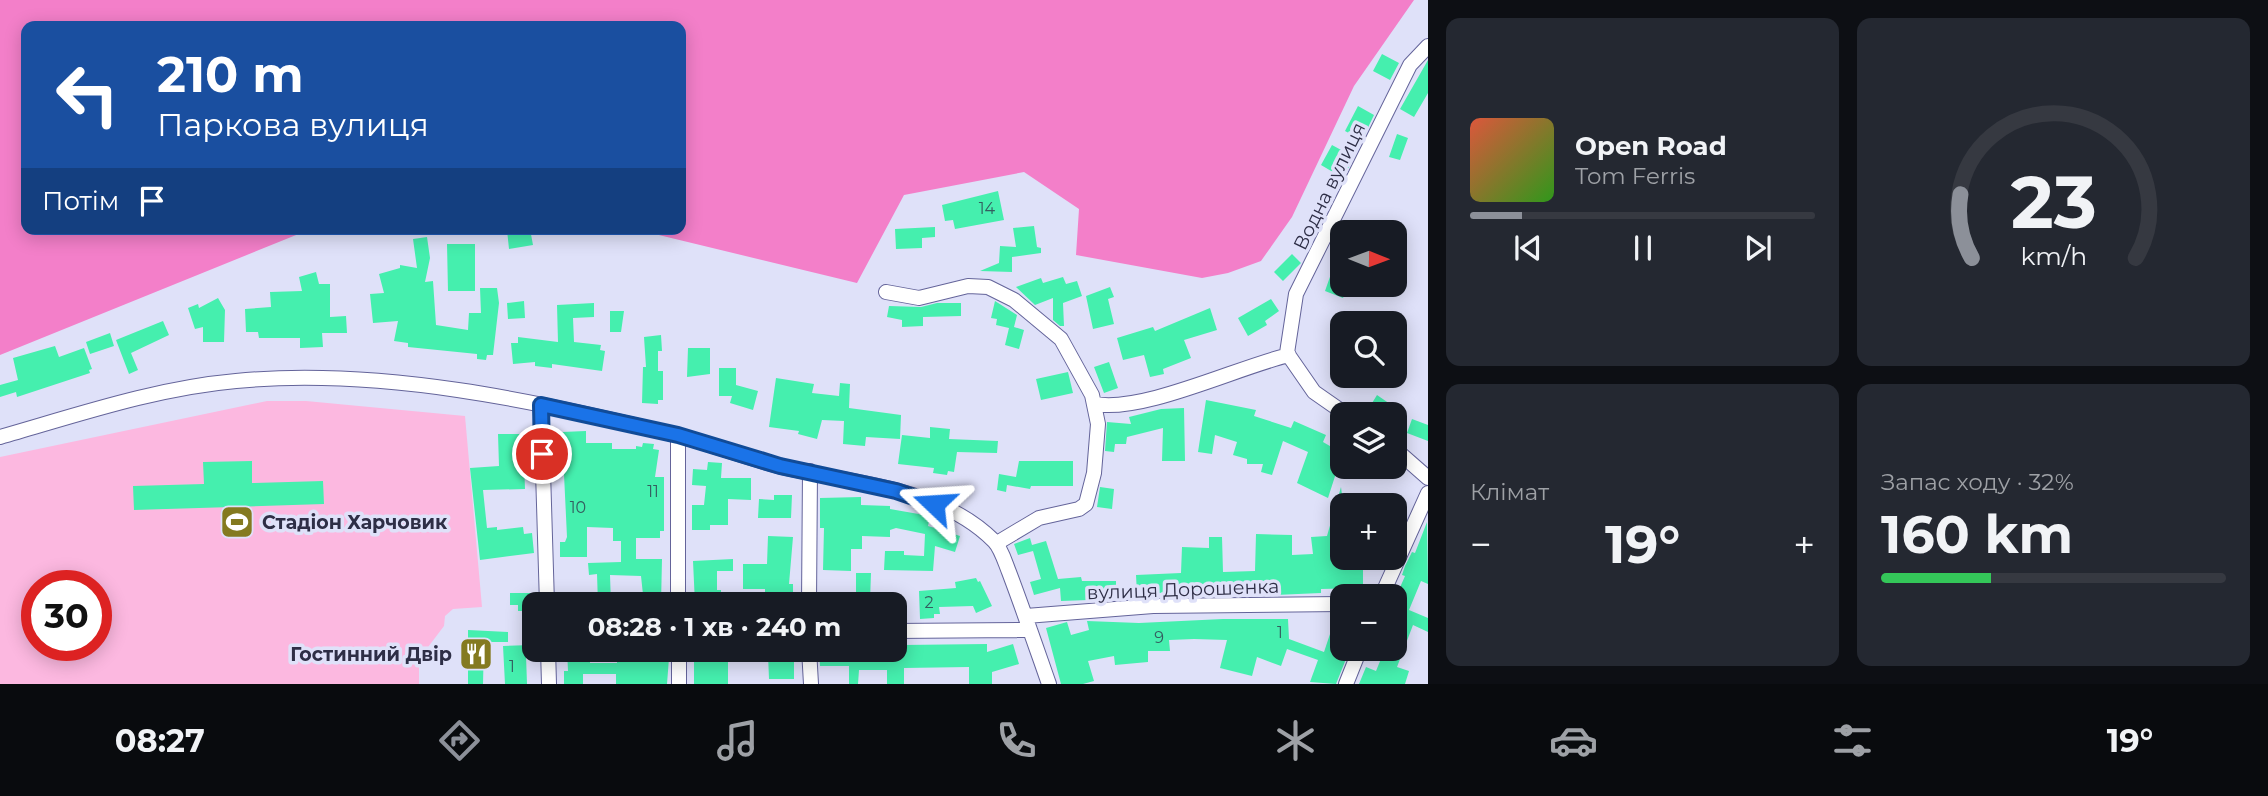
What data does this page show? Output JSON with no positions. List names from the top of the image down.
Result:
{
  "streets": {
    "street": ["Водна вулиця", "вулиця Дорошенка"]
  },
  "places": {
    "sports": ["Стадіон Харчовик"],
    "restaurant": ["Гостинний Двір"]
  },
  "house_numbers": [
    "14",
    "11",
    "10",
    "2",
    "1",
    "9",
    "1"
  ],
  "north": "right",
  "page": {
    "turn": ["210 m", "Паркова вулиця"],
    "song": ["Open Road", "Tom Ferris"],
    "then": "Потім",
    "map_buttons": ["+", "−"],
    "tile": [
      "Клімат",
      ["Запас ходу · 32%", "160 km"]
    ],
    "heat": ["−", "19°", "+"],
    "limit": "30",
    "trip": "08:28 · 1 хв · 240 m",
    "tabs": ["08:27", "19°"],
    "gauge": ["23", "km/h"]
  }
}
